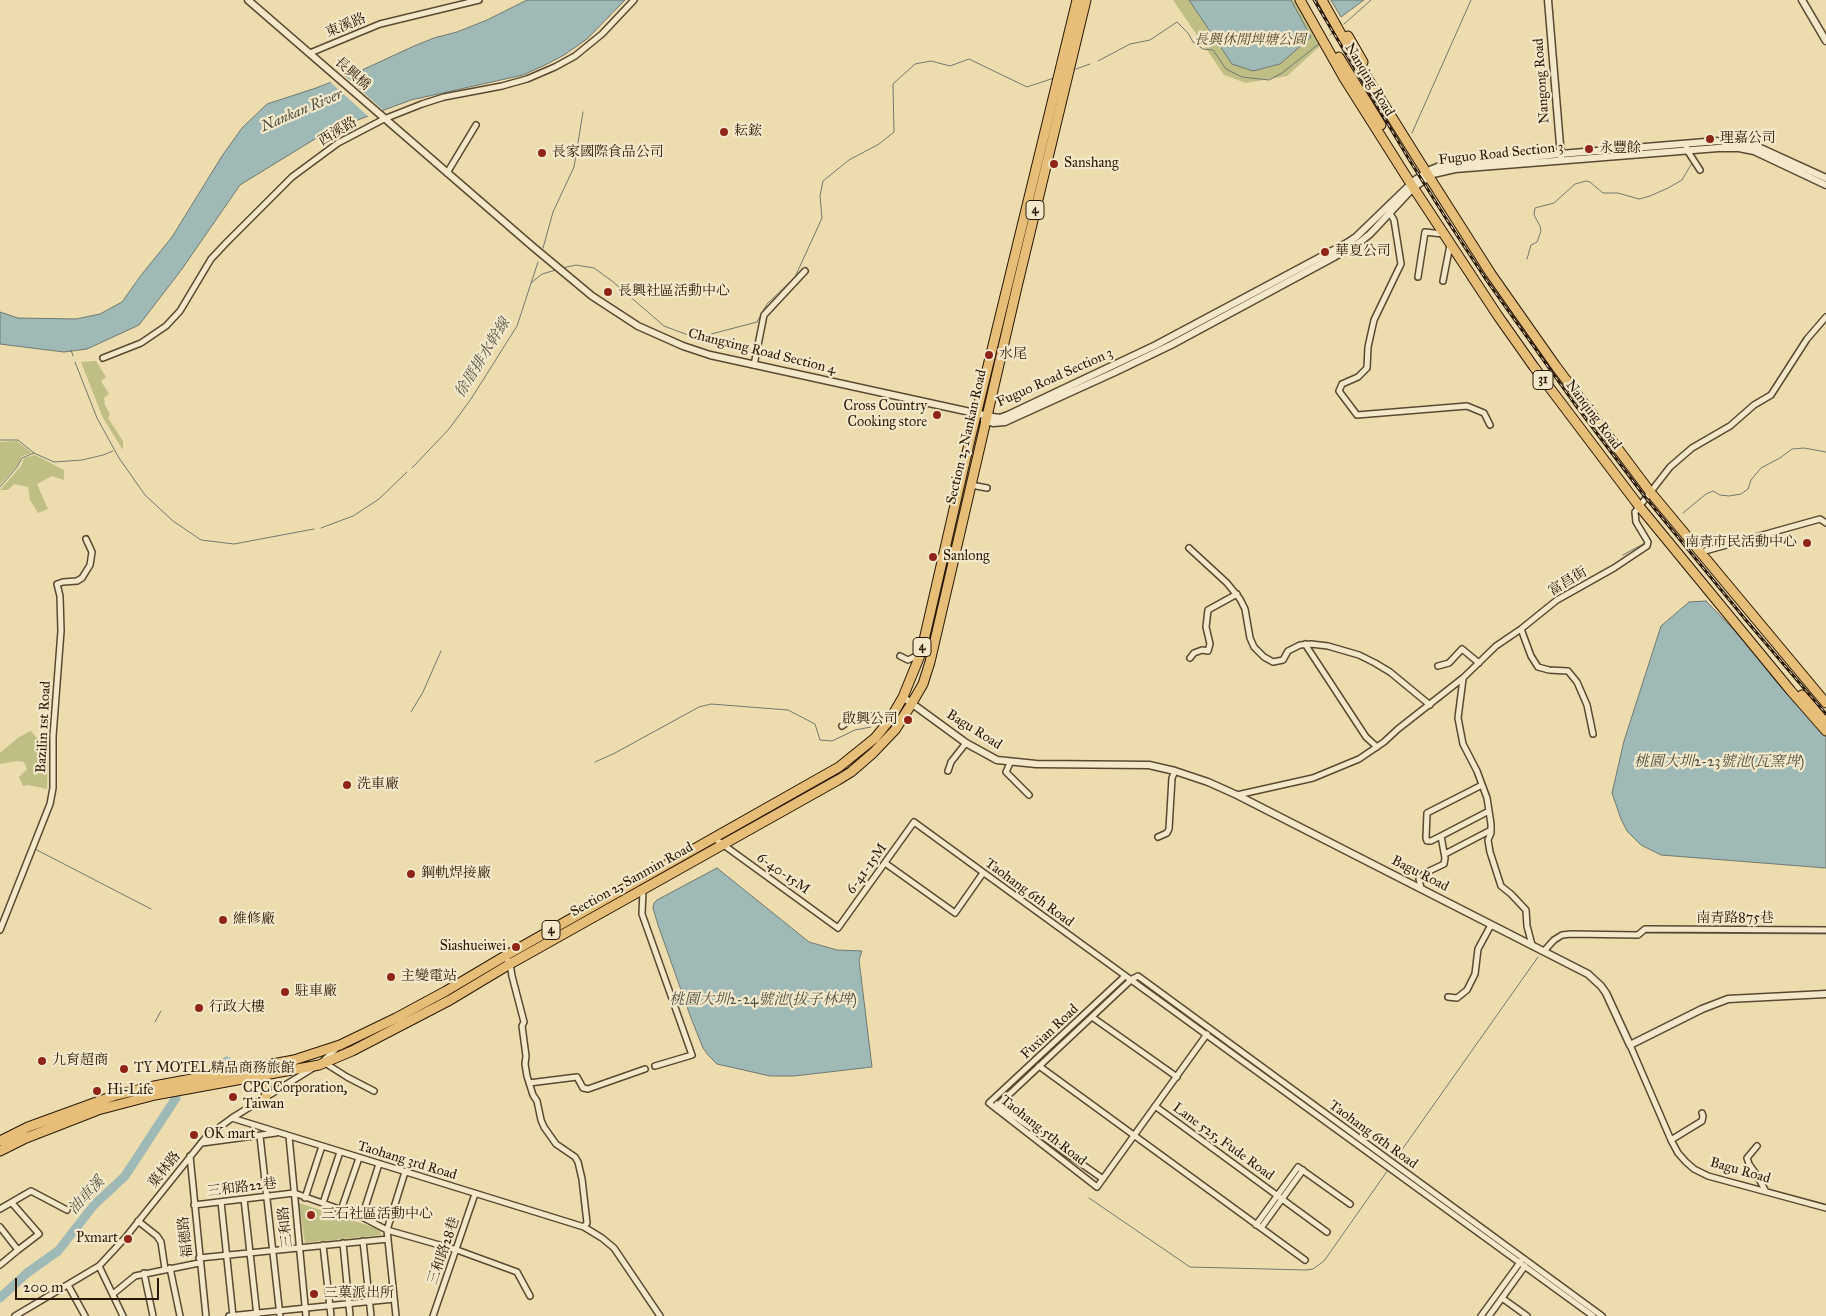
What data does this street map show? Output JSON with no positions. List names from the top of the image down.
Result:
{
  "streets": {
    "main road": [
      "Nanqing Road",
      "4",
      "31",
      "Section 2, Nankan Road",
      "Section 2, Sanmin Road"
    ],
    "street": [
      "東溪路",
      "長興橋",
      "Nangong Road",
      "西溪路",
      "Fuguo Road Section 3",
      "Changxing Road Section 4",
      "富昌街",
      "Bazilin 1st Road",
      "Bagu Road",
      "6-41-15M",
      "6-40-15M",
      "Taohang 6th Road",
      "南青路875巷",
      "Fuxian Road",
      "Taohang 5th Road",
      "Lane 525, Fude Road",
      "Taohang 3rd Road",
      "菓林路",
      "三和路22巷",
      "三和路",
      "福德路",
      "三和路28巷"
    ]
  },
  "crossings": [
    ["東溪路", "長興橋"],
    ["長興橋", "西溪路"],
    ["長興橋", "Changxing Road Section 4"],
    ["Nanqing Road", "Fuguo Road Section 3"],
    ["Nanqing Road", "31"],
    ["Nanqing Road", "富昌街"],
    ["Nangong Road", "Fuguo Road Section 3"],
    ["西溪路", "Changxing Road Section 4"],
    ["Fuguo Road Section 3", "Changxing Road Section 4"],
    ["Fuguo Road Section 3", "31"],
    ["Fuguo Road Section 3", "Section 2, Nankan Road"],
    ["Changxing Road Section 4", "Section 2, Nankan Road"],
    ["31", "富昌街"],
    ["Section 2, Nankan Road", "Bagu Road"],
    ["Section 2, Nankan Road", "Section 2, Sanmin Road"],
    ["富昌街", "Bagu Road"],
    ["Bagu Road", "南青路875巷"],
    ["6-41-15M", "6-40-15M"],
    ["6-41-15M", "Taohang 6th Road"],
    ["6-40-15M", "Section 2, Sanmin Road"],
    ["Section 2, Sanmin Road", "菓林路"],
    ["Taohang 6th Road", "Fuxian Road"],
    ["Fuxian Road", "Taohang 5th Road"],
    ["Taohang 3rd Road", "菓林路"],
    ["Taohang 3rd Road", "三和路"],
    ["Taohang 3rd Road", "三和路28巷"],
    ["菓林路", "福德路"],
    ["三和路22巷", "三和路"],
    ["三和路22巷", "福德路"]
  ],
  "water": [
    "Nankan River",
    "徐厝排水幹線",
    "桃園大圳2-23號池(瓦窯埤)",
    "桃園大圳2-24號池(拔子林埤)",
    "油車溪"
  ],
  "parks": ["長興休閒埤塘公園"],
  "places": [
    "耘鋐",
    "理嘉公司",
    "永豐餘",
    "長家國際食品公司",
    "Sanshang",
    "華夏公司",
    "長興社區活動中心",
    "水尾",
    "Cross Country Cooking store",
    "南青市民活動中心",
    "Sanlong",
    "啟興公司",
    "洗車廠",
    "鋼軌焊接廠",
    "維修廠",
    "Siashueiwei",
    "主變電站",
    "駐車廠",
    "行政大樓",
    "九育超商",
    "TY MOTEL精品商務旅館",
    "Hi-Life",
    "CPC Corporation, Taiwan",
    "OK mart",
    "三石社區活動中心",
    "Pxmart",
    "三菓派出所"
  ],
  "scale_bar": "200 m"
}
